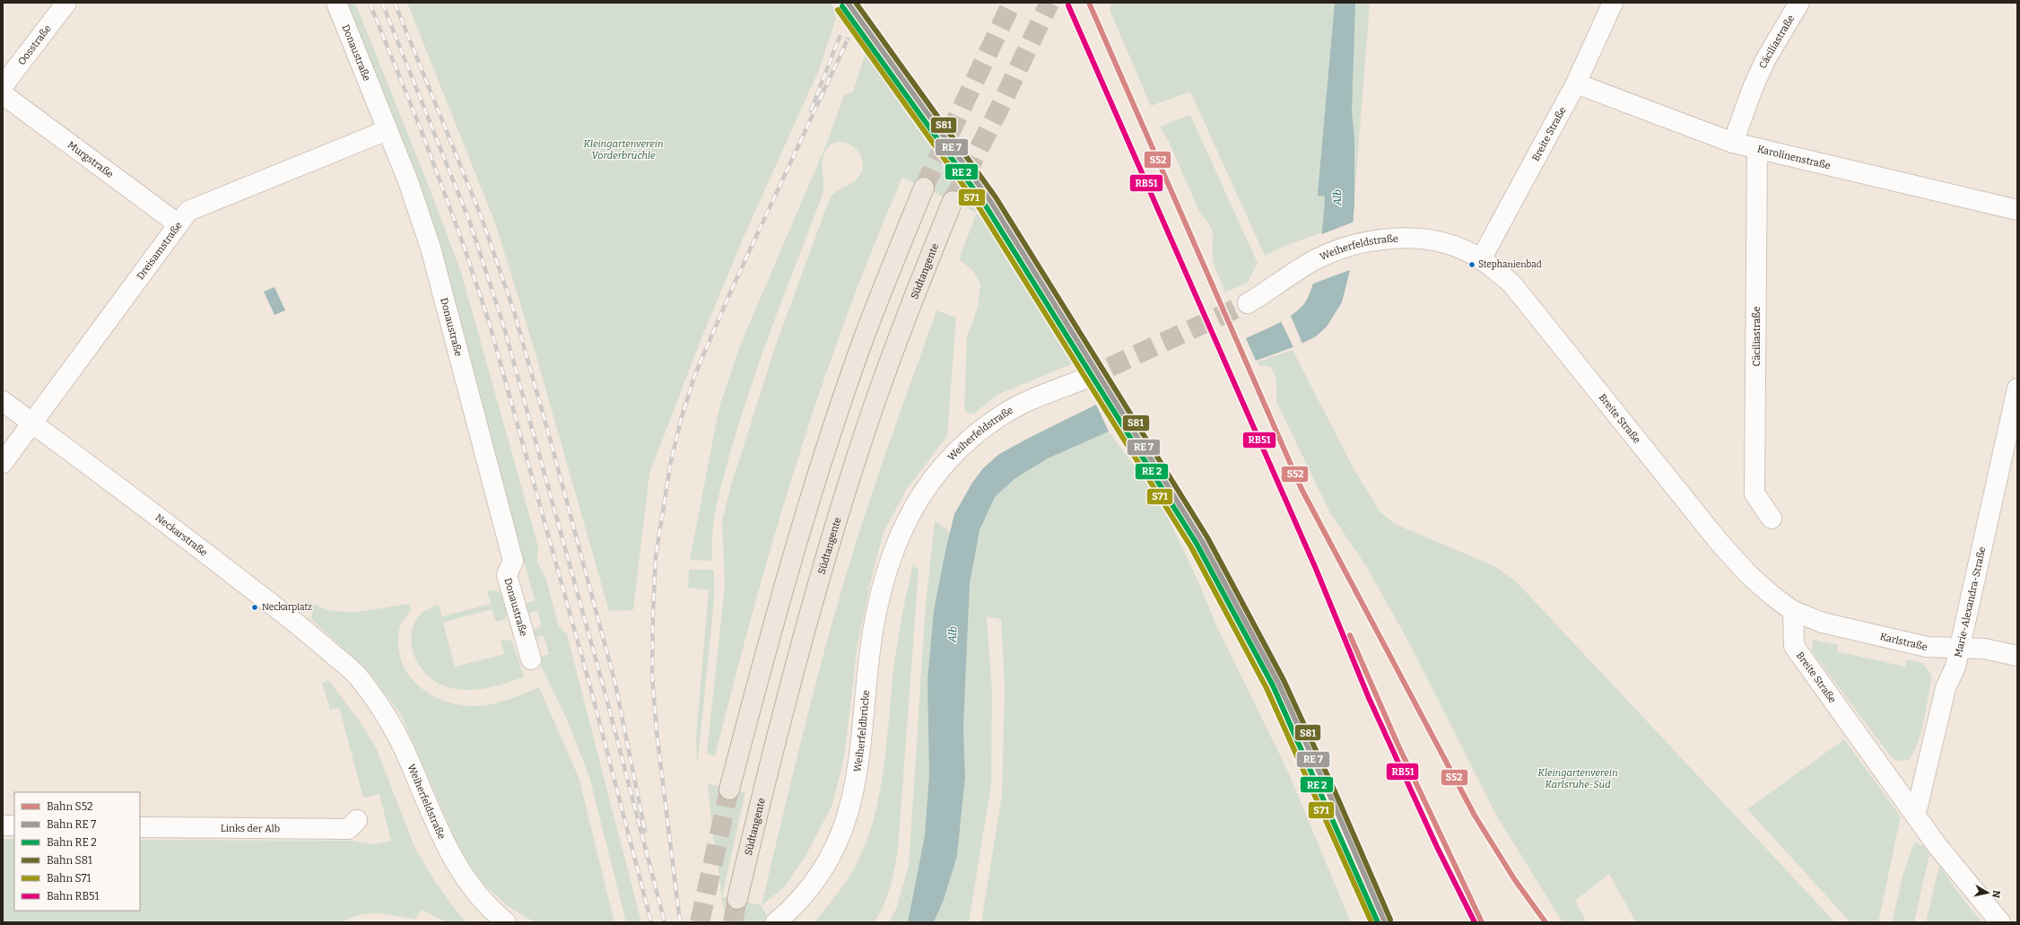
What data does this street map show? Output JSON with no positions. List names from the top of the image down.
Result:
{
  "streets": {
    "highway": ["Südtangente"],
    "street": [
      "Cäciliastraße",
      "Oosstraße",
      "Donaustraße",
      "Breite Straße",
      "Karolinenstraße",
      "Murgstraße",
      "Weiherfeldstraße",
      "Dreisamstraße",
      "Neckarstraße",
      "Marie-Alexandra-Straße",
      "Karlstraße",
      "Weiherfeldbrücke",
      "Links der Alb"
    ]
  },
  "crossings": [
    ["Cäciliastraße", "Karolinenstraße"],
    ["Donaustraße", "Dreisamstraße"],
    ["Breite Straße", "Karolinenstraße"],
    ["Breite Straße", "Weiherfeldstraße"],
    ["Breite Straße", "Marie-Alexandra-Straße"],
    ["Breite Straße", "Karlstraße"],
    ["Murgstraße", "Dreisamstraße"],
    ["Weiherfeldstraße", "Neckarstraße"],
    ["Weiherfeldstraße", "Weiherfeldbrücke"],
    ["Dreisamstraße", "Neckarstraße"],
    ["Marie-Alexandra-Straße", "Karlstraße"]
  ],
  "water": ["Alb"],
  "parks": ["Kleingartenverein Vorderbrüchle", "Kleingartenverein Karlsruhe-Süd"],
  "places": ["Stephanienbad", "Neckarplatz"],
  "lines": [
    "rail line S52",
    "rail line S81",
    "rail line RB51",
    "rail line S71"
  ],
  "legend": [
    "Bahn S52",
    "Bahn RE 7",
    "Bahn RE 2",
    "Bahn S81",
    "Bahn S71",
    "Bahn RB51"
  ],
  "north": "right"
}
